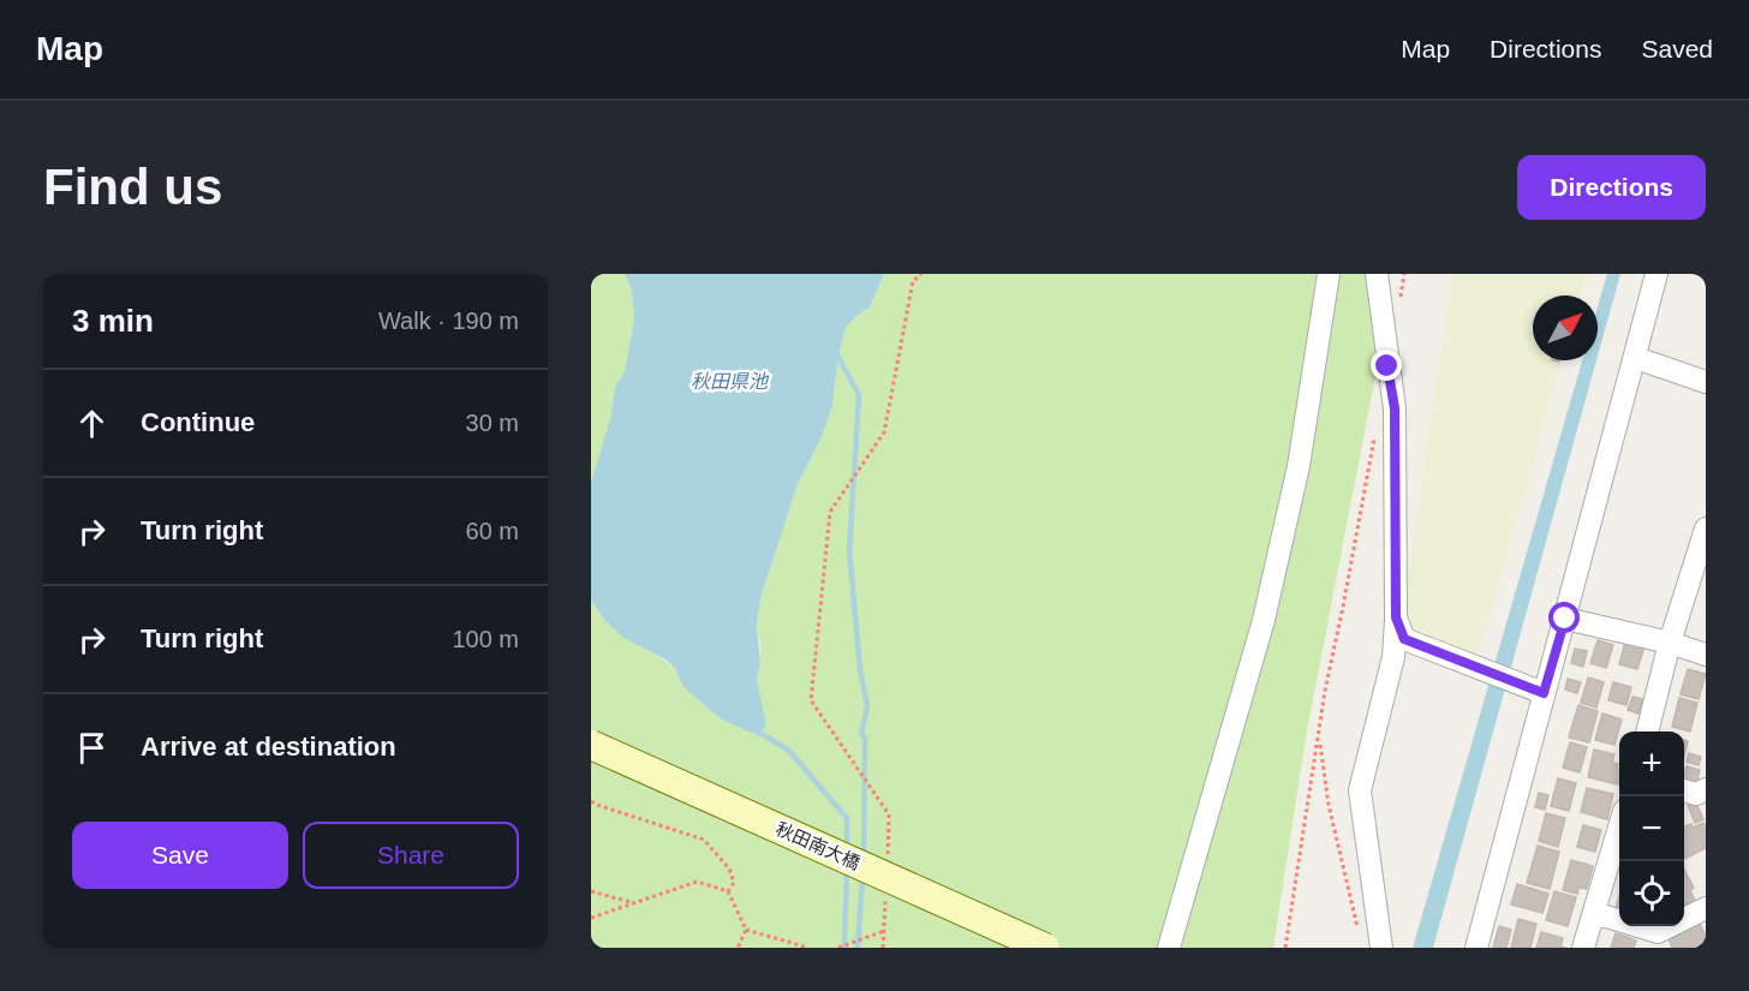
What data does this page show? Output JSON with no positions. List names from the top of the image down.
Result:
{
  "streets": {
    "street": ["秋田南大橋"]
  },
  "water": ["秋田県池"],
  "north": "top right",
  "page": {
    "header": "Map",
    "nav": ["Map", "Directions", "Saved"],
    "buttons": [
      "Directions",
      ["Save", "Share"]
    ],
    "title": "Find us",
    "heading": ["3 min", "Walk · 190 m"],
    "list": [
      ["Continue", "30 m"],
      ["Turn right", "60 m"],
      ["Turn right", "100 m"],
      "Arrive at destination"
    ],
    "map_buttons": ["+", "−"]
  }
}
